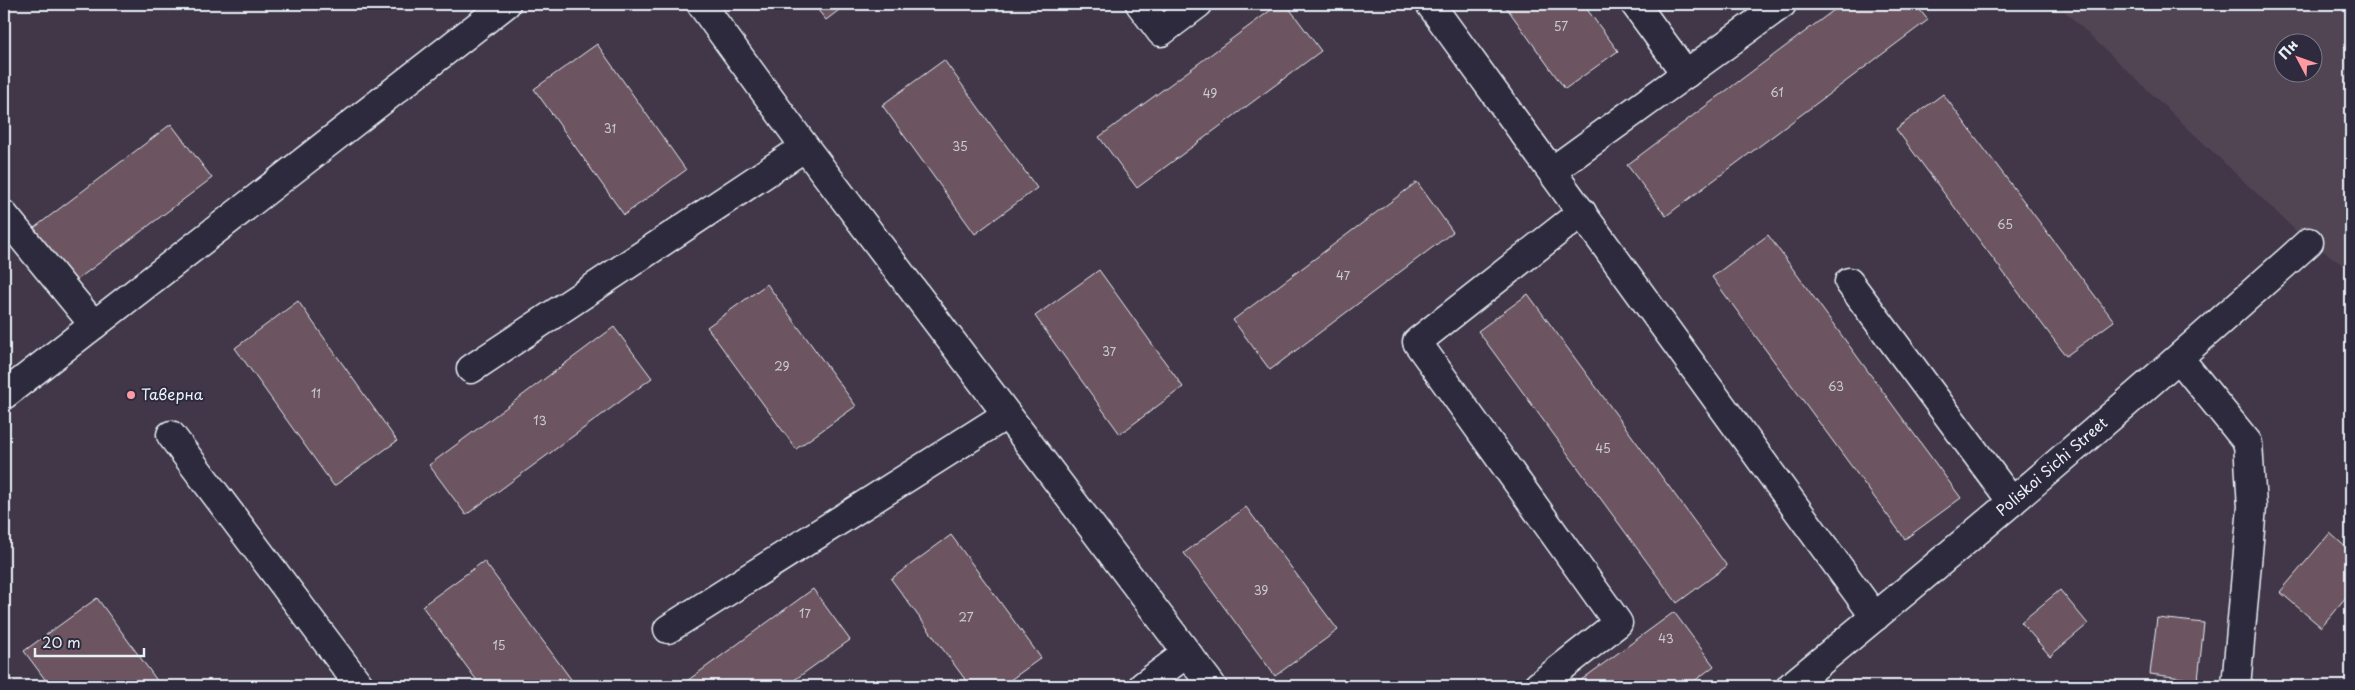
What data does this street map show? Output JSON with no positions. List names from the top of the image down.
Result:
{
  "streets": {
    "street": ["Poliskoi Sichi Street"]
  },
  "places": ["Таверна"],
  "house_numbers": [
    "57",
    "61",
    "49",
    "31",
    "35",
    "65",
    "47",
    "37",
    "29",
    "63",
    "11",
    "13",
    "45",
    "39",
    "17",
    "27",
    "43",
    "15"
  ],
  "scale_bar": "20 m",
  "north": "top left"
}
